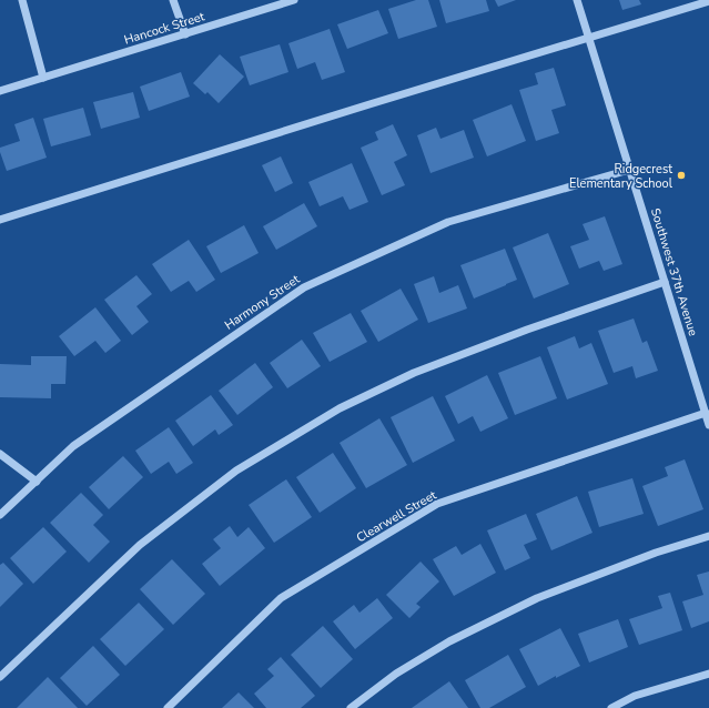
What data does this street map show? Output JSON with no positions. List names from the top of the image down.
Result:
{
  "streets": {
    "street": [
      "Hancock Street",
      "Southwest 37th Avenue",
      "Harmony Street",
      "Clearwell Street"
    ]
  },
  "crossings": [
    ["Southwest 37th Avenue", "Harmony Street"],
    ["Southwest 37th Avenue", "Clearwell Street"]
  ],
  "places": ["Ridgecrest Elementary School"]
}
